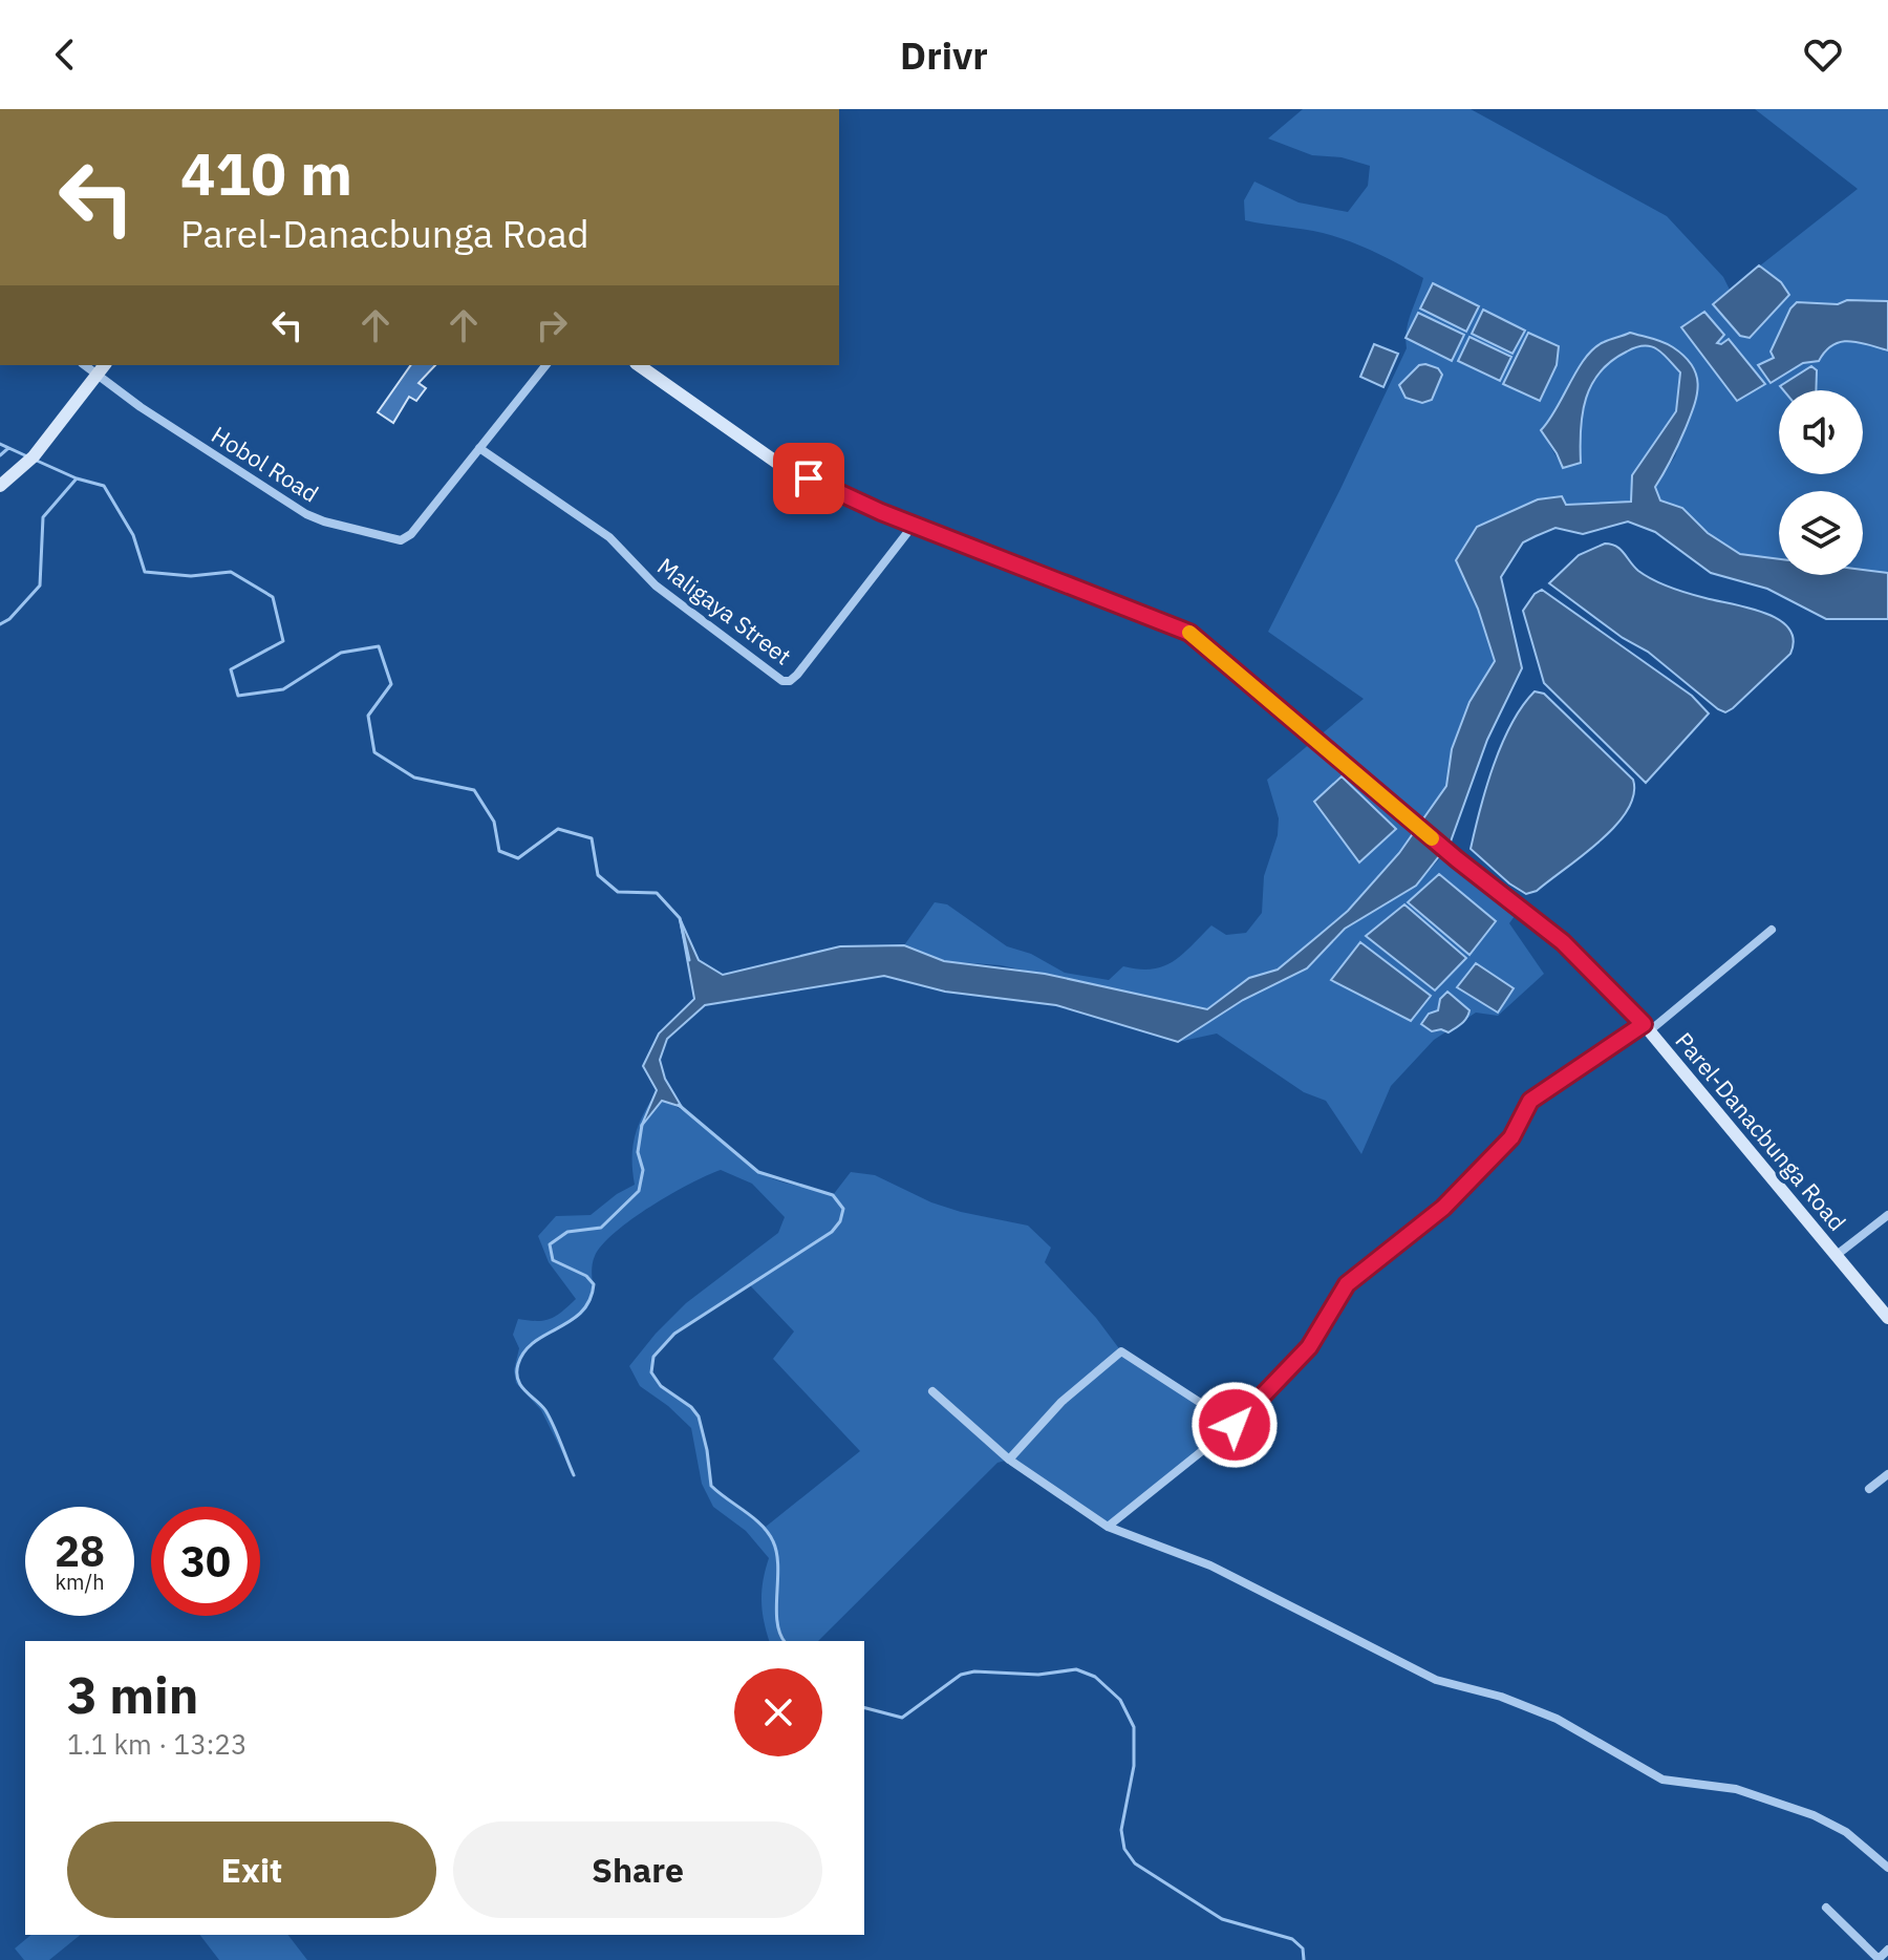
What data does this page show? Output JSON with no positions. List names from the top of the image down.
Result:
{
  "streets": {
    "main road": ["Parel-Danacbunga Road"],
    "street": ["Hobol Road", "Maligaya Street"]
  },
  "crossings": [
    ["Hobol Road", "Maligaya Street"],
    ["Maligaya Street", "Parel-Danacbunga Road"]
  ],
  "page": {
    "header": "Drivr",
    "turn": ["410 m", "Parel-Danacbunga Road"],
    "speed": "28 km/h",
    "limit": "30",
    "heading": ["3 min", "1.1 km · 13:23"],
    "buttons": ["Exit", "Share"]
  }
}
